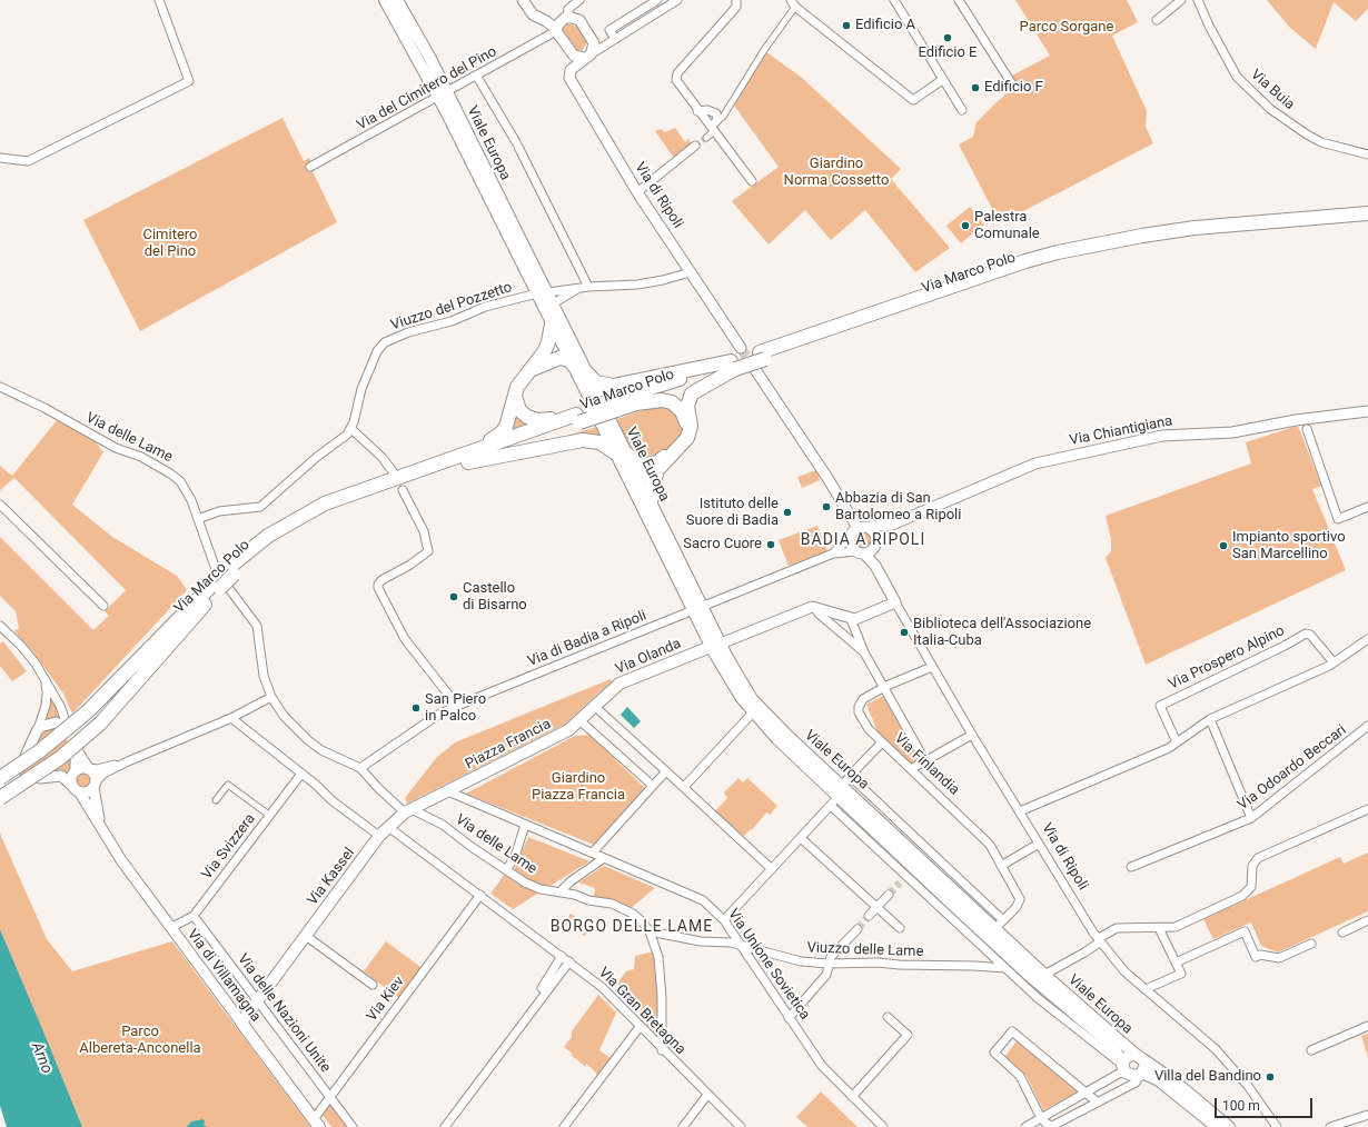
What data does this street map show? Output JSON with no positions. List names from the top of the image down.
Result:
{
  "streets": {
    "highway": ["Via Marco Polo"],
    "main road": [
      "Viale Europa",
      "Via Olanda",
      "Piazza Francia",
      "Via Kassel",
      "Via di Villamagna"
    ],
    "street": [
      "Via del Cimitero del Pino",
      "Via Buia",
      "Via di Ripoli",
      "Viuzzo del Pozzetto",
      "Via Chiantigiana",
      "Via delle Lame",
      "Via di Badia a Ripoli",
      "Via Prospero Alpino",
      "Via Finlandia",
      "Via Odoardo Beccari",
      "Via Svizzera",
      "Viuzzo delle Lame",
      "Via Unione Sovietica",
      "Via Kiev",
      "Via Gran Bretagna",
      "Via delle Nazioni Unite"
    ]
  },
  "crossings": [
    ["Via del Cimitero del Pino", "Viale Europa"],
    ["Viale Europa", "Viuzzo del Pozzetto"],
    ["Viale Europa", "Via di Badia a Ripoli"],
    ["Viale Europa", "Via Olanda"],
    ["Viale Europa", "Via Finlandia"],
    ["Via di Ripoli", "Viuzzo del Pozzetto"],
    ["Via di Ripoli", "Via Chiantigiana"],
    ["Via di Ripoli", "Via di Badia a Ripoli"],
    ["Via di Ripoli", "Via Finlandia"],
    ["Via Marco Polo", "Via delle Lame"],
    ["Via Chiantigiana", "Via di Badia a Ripoli"],
    ["Via delle Lame", "Via di Badia a Ripoli"],
    ["Via delle Lame", "Piazza Francia"],
    ["Via delle Lame", "Via Kassel"],
    ["Via delle Lame", "Viuzzo delle Lame"],
    ["Via delle Lame", "Via Gran Bretagna"],
    ["Via Olanda", "Piazza Francia"],
    ["Piazza Francia", "Via Kassel"],
    ["Piazza Francia", "Via Unione Sovietica"],
    ["Via Svizzera", "Via di Villamagna"],
    ["Via Svizzera", "Via delle Nazioni Unite"],
    ["Via Kassel", "Via di Villamagna"],
    ["Via Kassel", "Via Gran Bretagna"],
    ["Via Kassel", "Via delle Nazioni Unite"],
    ["Viuzzo delle Lame", "Via Unione Sovietica"],
    ["Via di Villamagna", "Via Kiev"],
    ["Via Kiev", "Via Gran Bretagna"],
    ["Via Kiev", "Via delle Nazioni Unite"]
  ],
  "districts": ["BADIA A RIPOLI", "BORGO DELLE LAME"],
  "water": ["Arno"],
  "parks": [
    "Parco Sorgane",
    "Giardino Norma Cossetto",
    "Cimitero del Pino",
    "Giardino Piazza Francia",
    "Parco Albereta-Anconella"
  ],
  "places": [
    "Edificio A",
    "Edificio E",
    "Edificio F",
    "Palestra Comunale",
    "Abbazia di San Bartolomeo a Ripoli",
    "Istituto delle Suore di Badia",
    "Sacro Cuore",
    "Impianto sportivo San Marcellino",
    "Castello di Bisarno",
    "Biblioteca dell'Associazione Italia-Cuba",
    "San Piero in Palco",
    "Villa del Bandino"
  ],
  "scale_bar": "100 m"
}
